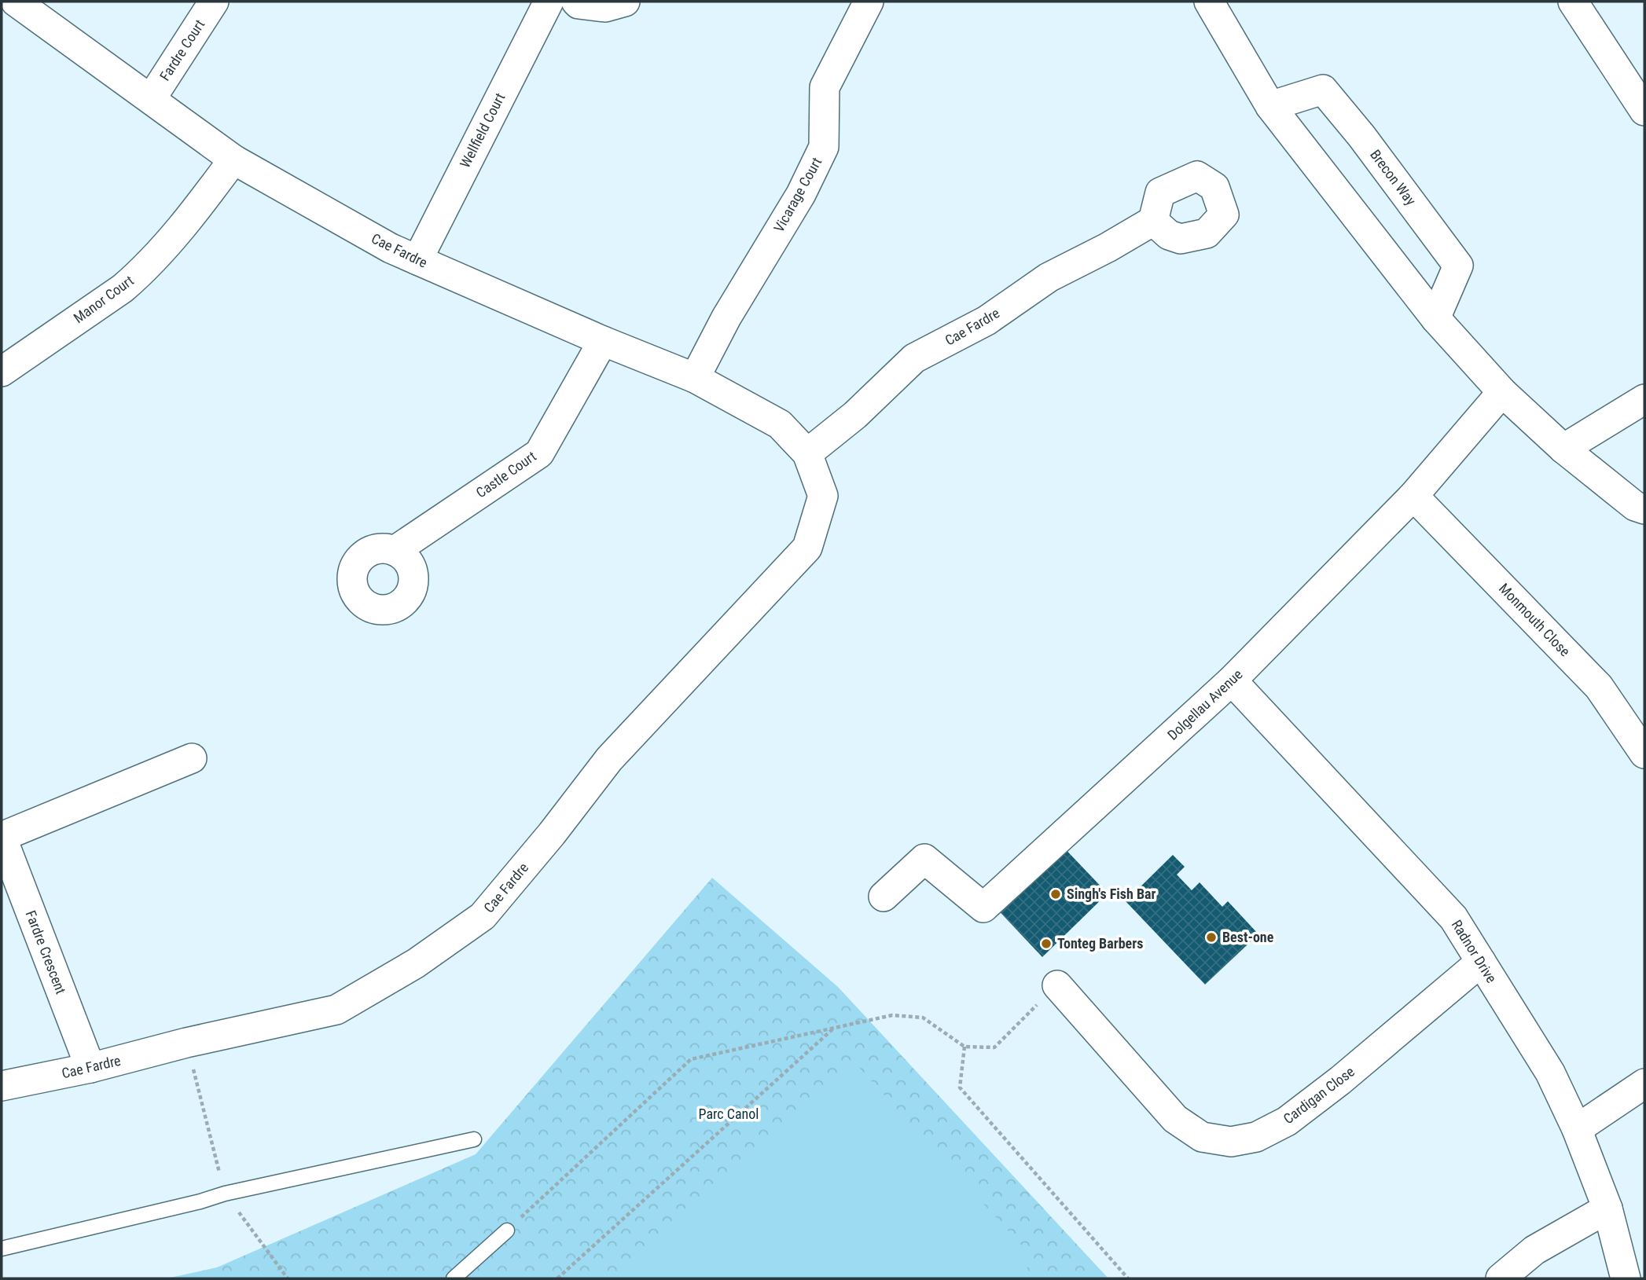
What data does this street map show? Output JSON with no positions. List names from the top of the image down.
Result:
{
  "streets": {
    "street": [
      "Fardre Court",
      "Wellfield Court",
      "Brecon Way",
      "Vicarage Court",
      "Cae Fardre",
      "Manor Court",
      "Castle Court",
      "Monmouth Close",
      "Dolgellau Avenue",
      "Radnor Drive",
      "Fardre Crescent",
      "Cardigan Close"
    ]
  },
  "crossings": [
    ["Fardre Court", "Cae Fardre"],
    ["Wellfield Court", "Cae Fardre"],
    ["Vicarage Court", "Cae Fardre"],
    ["Cae Fardre", "Manor Court"],
    ["Cae Fardre", "Castle Court"],
    ["Cae Fardre", "Fardre Crescent"],
    ["Monmouth Close", "Dolgellau Avenue"],
    ["Dolgellau Avenue", "Radnor Drive"],
    ["Radnor Drive", "Cardigan Close"]
  ],
  "parks": ["Parc Canol"],
  "places": ["Singh's Fish Bar", "Best-one", "Tonteg Barbers"]
}
